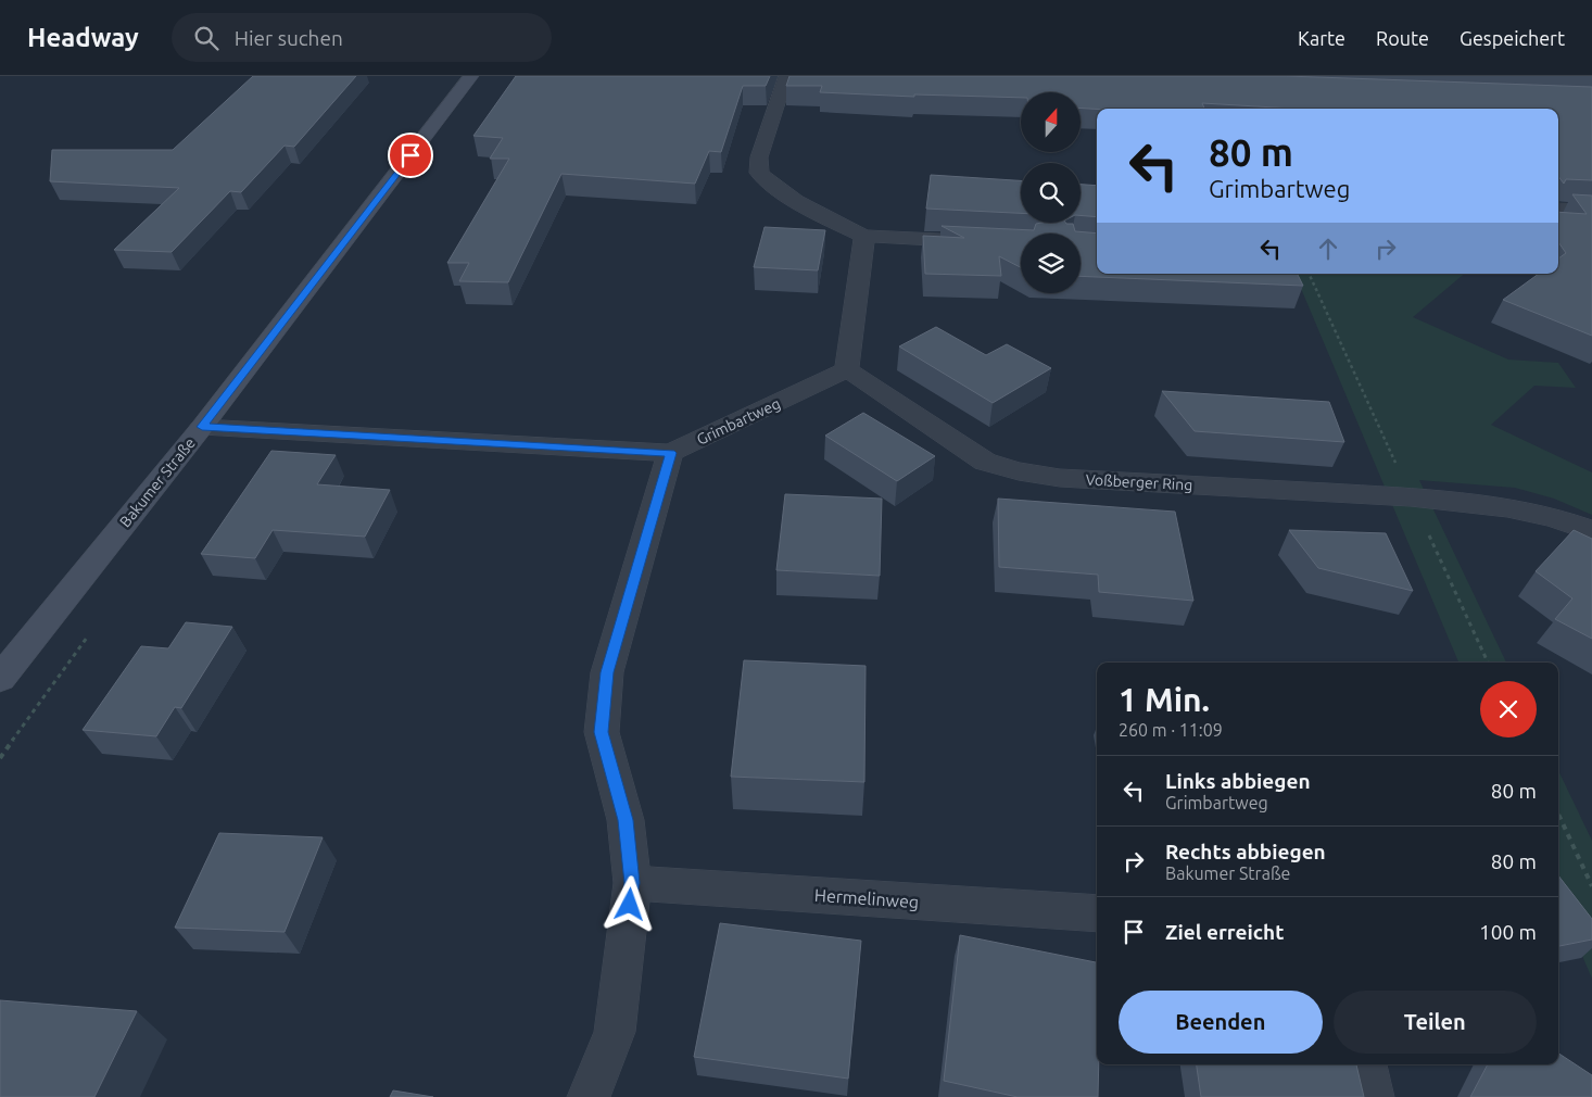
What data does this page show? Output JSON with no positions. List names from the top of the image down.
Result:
{
  "streets": {
    "main road": ["Bakumer Straße"],
    "street": ["Grimbartweg", "Voßberger Ring", "Hermelinweg"]
  },
  "crossings": [
    ["Grimbartweg", "Bakumer Straße"],
    ["Grimbartweg", "Voßberger Ring"]
  ],
  "north": "top",
  "page": {
    "header": "Headway",
    "search": "Hier suchen",
    "nav": ["Karte", "Route", "Gespeichert"],
    "turn": ["80 m", "Grimbartweg"],
    "heading": ["1 Min.", "260 m · 11:09"],
    "list": [
      {
        "name": "Links abbiegen",
        "note": "Grimbartweg",
        "value": "80 m"
      },
      {
        "name": "Rechts abbiegen",
        "note": "Bakumer Straße",
        "value": "80 m"
      },
      {
        "name": "Ziel erreicht",
        "value": "100 m"
      }
    ],
    "buttons": ["Beenden", "Teilen"]
  }
}
